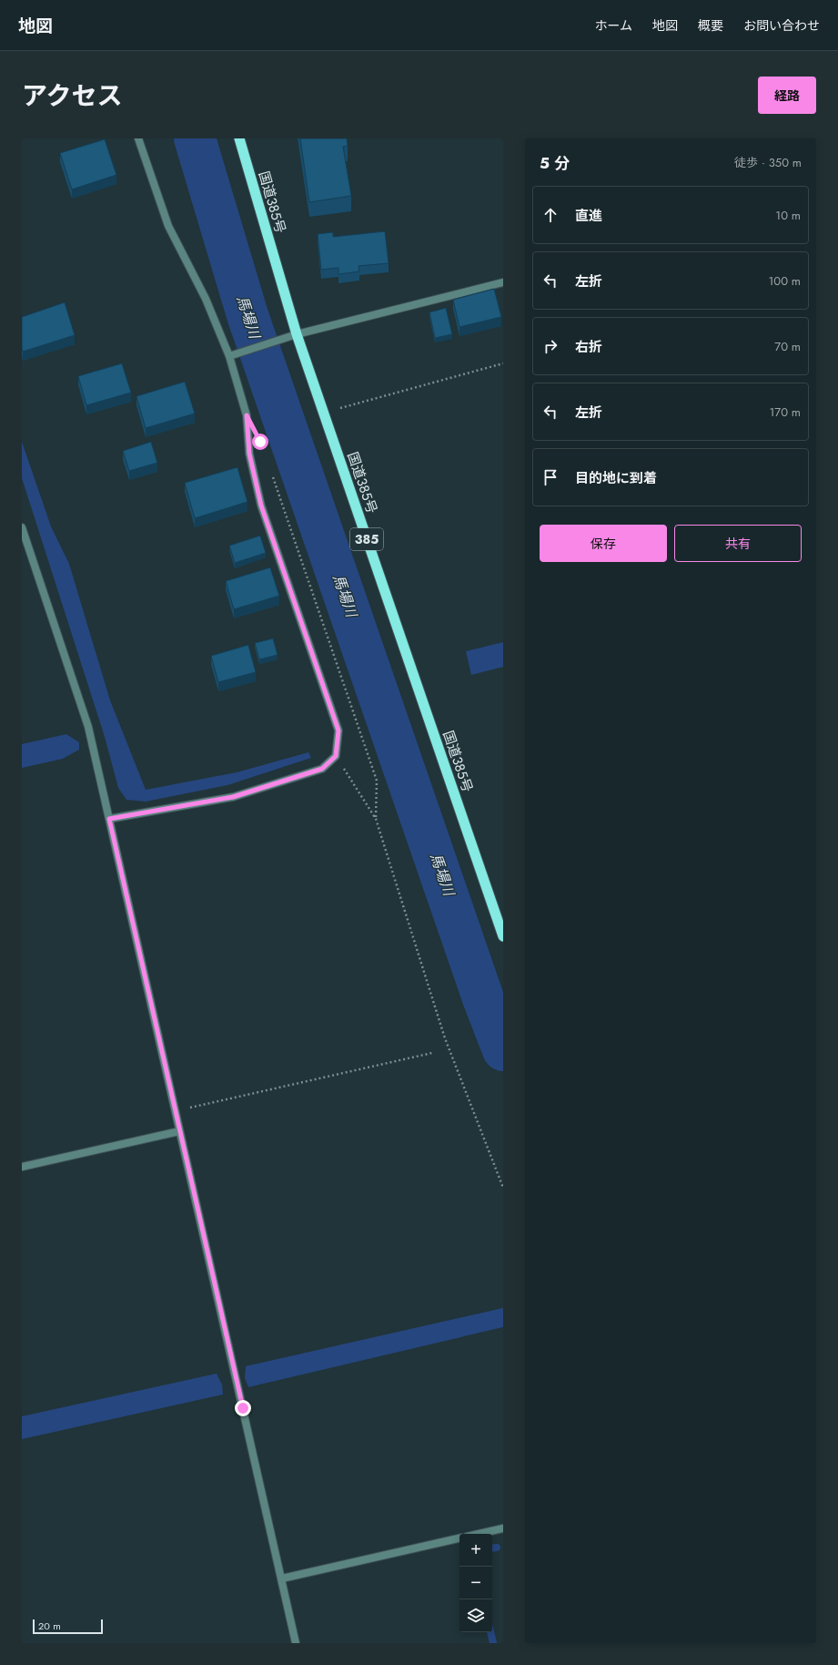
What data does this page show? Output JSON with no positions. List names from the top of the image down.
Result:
{
  "streets": {
    "highway": ["国道385号", "385"]
  },
  "water": ["馬場川"],
  "scale_bar": "20 m",
  "page": {
    "header": "地図",
    "nav": [
      "ホーム",
      "地図",
      "概要",
      "お問い合わせ"
    ],
    "title": "アクセス",
    "buttons": [
      "経路",
      ["保存", "共有"]
    ],
    "heading": ["5 分", "徒歩 · 350 m"],
    "list": [
      ["直進", "10 m"],
      ["左折", "100 m"],
      ["右折", "70 m"],
      ["左折", "170 m"],
      "目的地に到着"
    ],
    "map_buttons": ["+", "−"],
    "scale": "20 m"
  }
}
